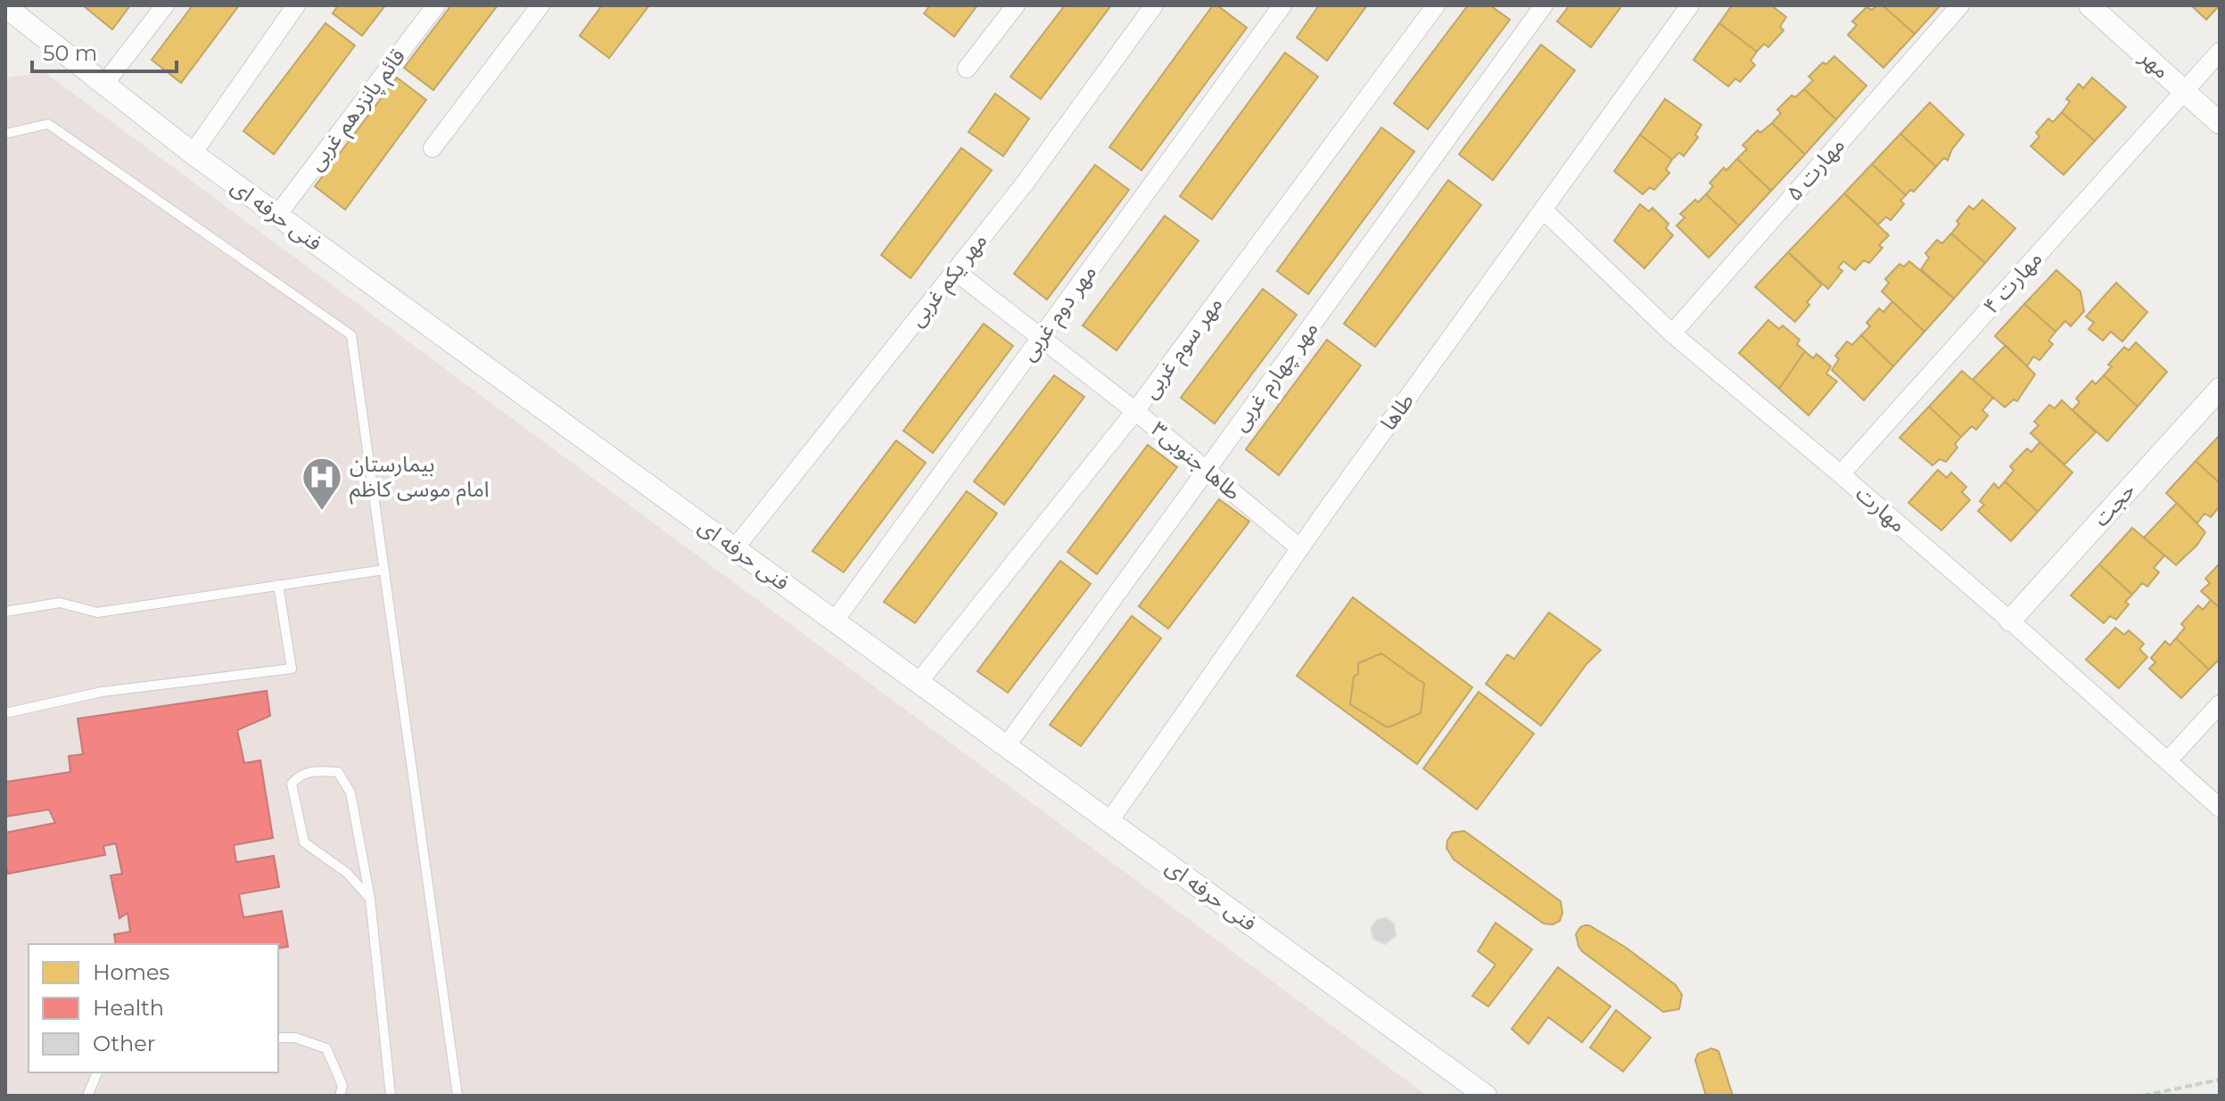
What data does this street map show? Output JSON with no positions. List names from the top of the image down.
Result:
{
  "streets": {
    "street": [
      "مهر",
      "قائم پانزدهم غربی",
      "مهارت ۵",
      "فنی حرفه ای",
      "مهر یکم غربی",
      "مهارت ۴",
      "مهر دوم غربی",
      "مهر سوم غربی",
      "مهر چهارم غربی",
      "طاها",
      "طاها جنوبی۳",
      "حجت",
      "مهارت"
    ]
  },
  "crossings": [
    ["مهر", "مهارت ۴"],
    ["قائم پانزدهم غربی", "فنی حرفه ای"],
    ["مهارت ۵", "مهارت"],
    ["فنی حرفه ای", "مهر یکم غربی"],
    ["فنی حرفه ای", "مهر دوم غربی"],
    ["فنی حرفه ای", "مهر سوم غربی"],
    ["فنی حرفه ای", "مهر چهارم غربی"],
    ["فنی حرفه ای", "طاها"],
    ["مهر یکم غربی", "طاها جنوبی۳"],
    ["مهارت ۴", "مهارت"],
    ["مهر دوم غربی", "طاها جنوبی۳"],
    ["مهر سوم غربی", "طاها جنوبی۳"],
    ["مهر چهارم غربی", "طاها جنوبی۳"],
    ["طاها", "طاها جنوبی۳"],
    ["طاها", "مهارت"],
    ["حجت", "مهارت"]
  ],
  "places": {
    "hospital": ["بیمارستان امام موسی کاظم"]
  },
  "legend": ["Homes", "Health", "Other"],
  "scale_bar": "50 m"
}
